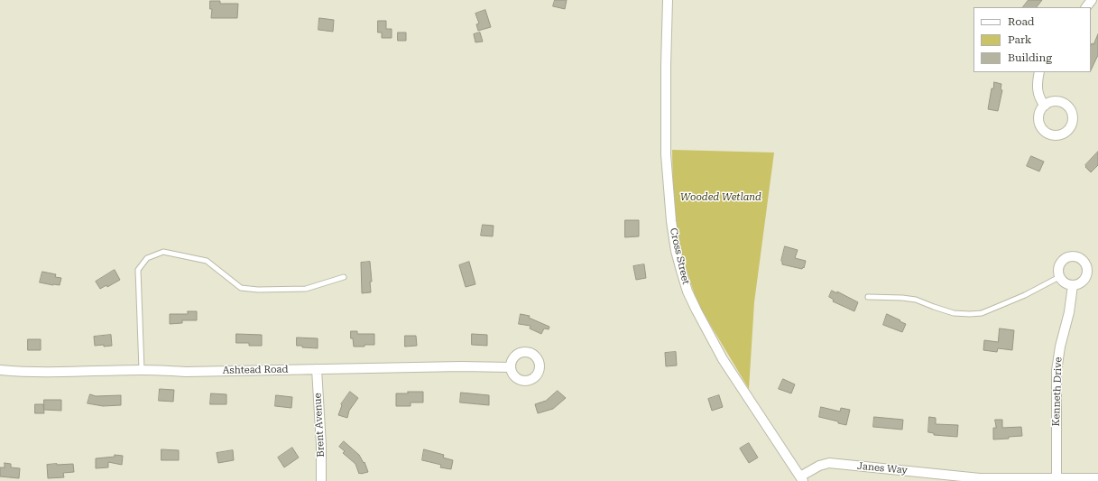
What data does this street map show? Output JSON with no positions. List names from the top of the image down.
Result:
{
  "streets": {
    "street": [
      "Cross Street",
      "Ashtead Road",
      "Kenneth Drive",
      "Brent Avenue",
      "Janes Way"
    ]
  },
  "crossings": [
    ["Cross Street", "Janes Way"],
    ["Ashtead Road", "Brent Avenue"],
    ["Kenneth Drive", "Janes Way"]
  ],
  "parks": ["Wooded Wetland"],
  "legend": ["Road", "Park", "Building"]
}
